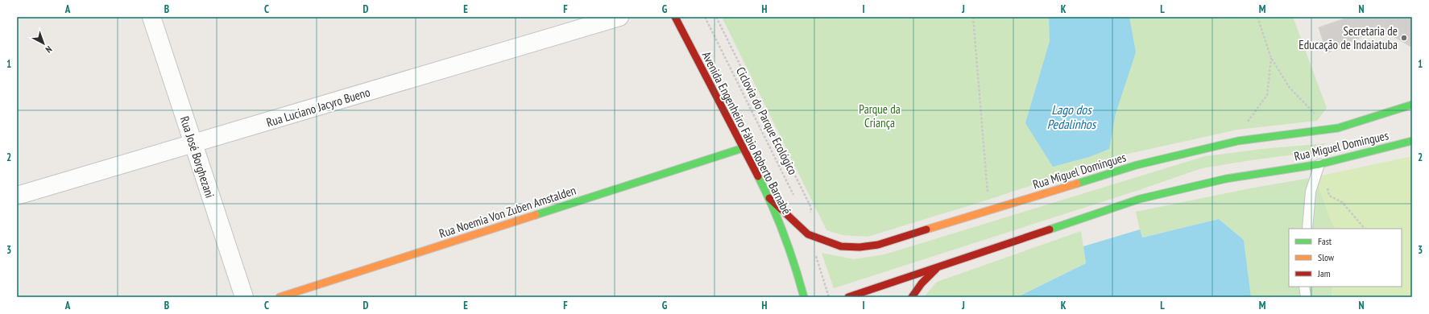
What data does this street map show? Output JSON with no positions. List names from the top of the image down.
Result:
{
  "streets": {
    "main road": ["Avenida Engenheiro Fábio Roberto Barnabé", "Rua Miguel Domingues", "Rua Noemia Von Zuben Amstalden"],
    "street": ["Rua Luciano Jacyro Bueno", "Rua José Borghezani"],
    "path": ["Ciclovia do Parque Ecológico"]
  },
  "crossings": [
    ["Rua Luciano Jacyro Bueno", "Rua José Borghezani"],
    ["Avenida Engenheiro Fábio Roberto Barnabé", "Rua Miguel Domingues"],
    ["Avenida Engenheiro Fábio Roberto Barnabé", "Rua Noemia Von Zuben Amstalden"]
  ],
  "water": ["Lago dos Pedalinhos"],
  "parks": ["Parque da Criança"],
  "places": ["Secretaria de Educação de Indaiatuba"],
  "legend": ["Fast", "Slow", "Jam"],
  "north": "bottom right",
  "grid": {
    "columns": [
      "A",
      "B",
      "C",
      "D",
      "E",
      "F",
      "G",
      "H",
      "I",
      "J",
      "K",
      "L",
      "M",
      "N"
    ],
    "rows": ["1", "2", "3"]
  }
}
